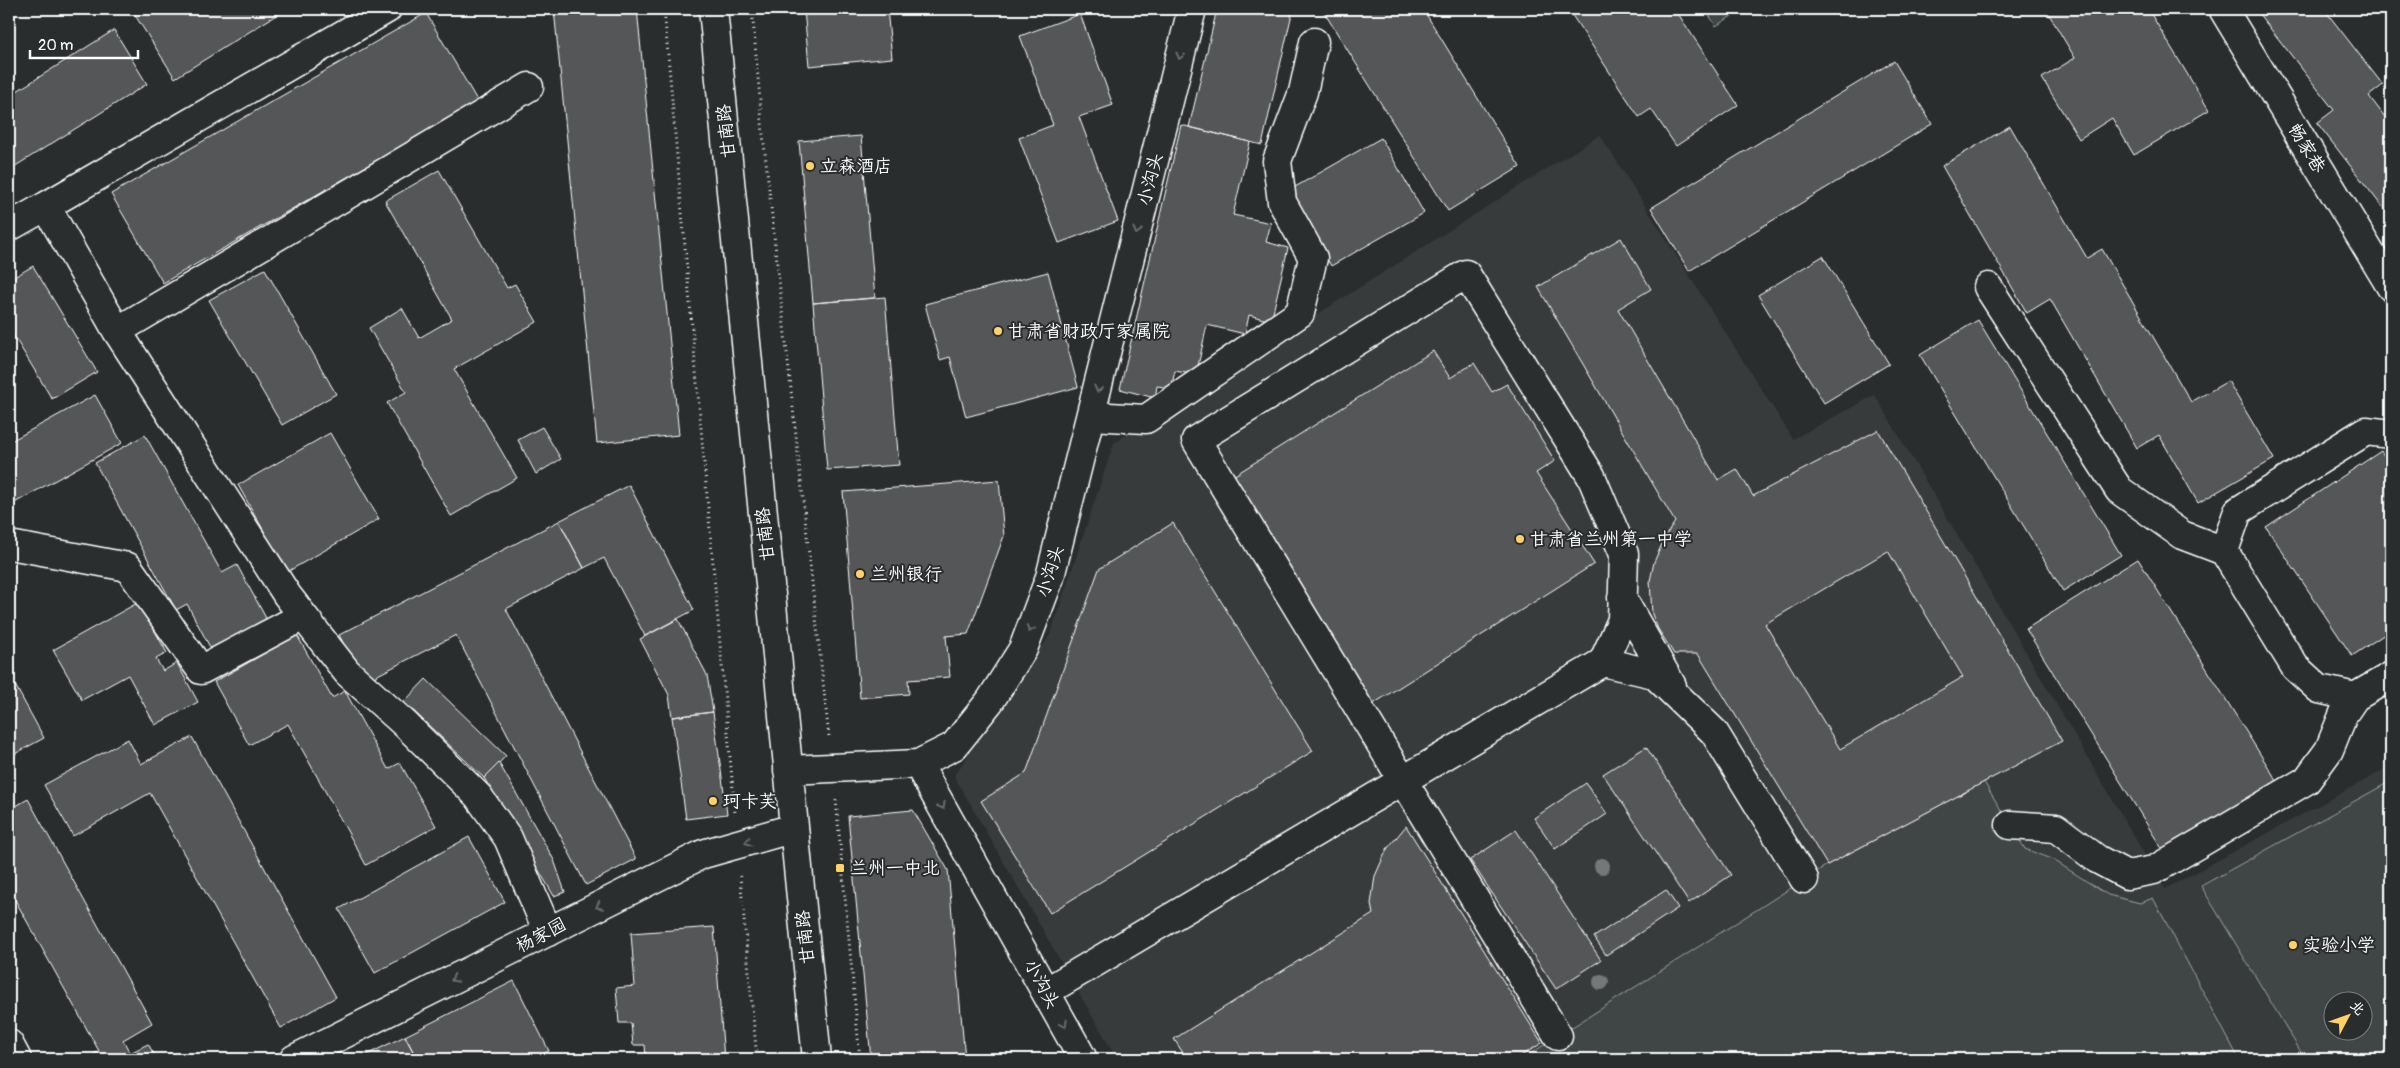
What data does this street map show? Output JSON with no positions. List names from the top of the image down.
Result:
{
  "streets": {
    "street": [
      "甘南路",
      "畅家巷",
      "小沟头",
      "杨家园"
    ]
  },
  "crossings": [
    ["甘南路", "杨家园"]
  ],
  "one_way": ["小沟头", "杨家园"],
  "places": {
    "other": [
      "立森酒店",
      "甘肃省财政厅家属院",
      "甘肃省兰州第一中学",
      "兰州银行",
      "珂卡芙",
      "实验小学"
    ],
    "transit": ["兰州一中北"]
  },
  "scale_bar": "20 m",
  "north": "top right"
}
